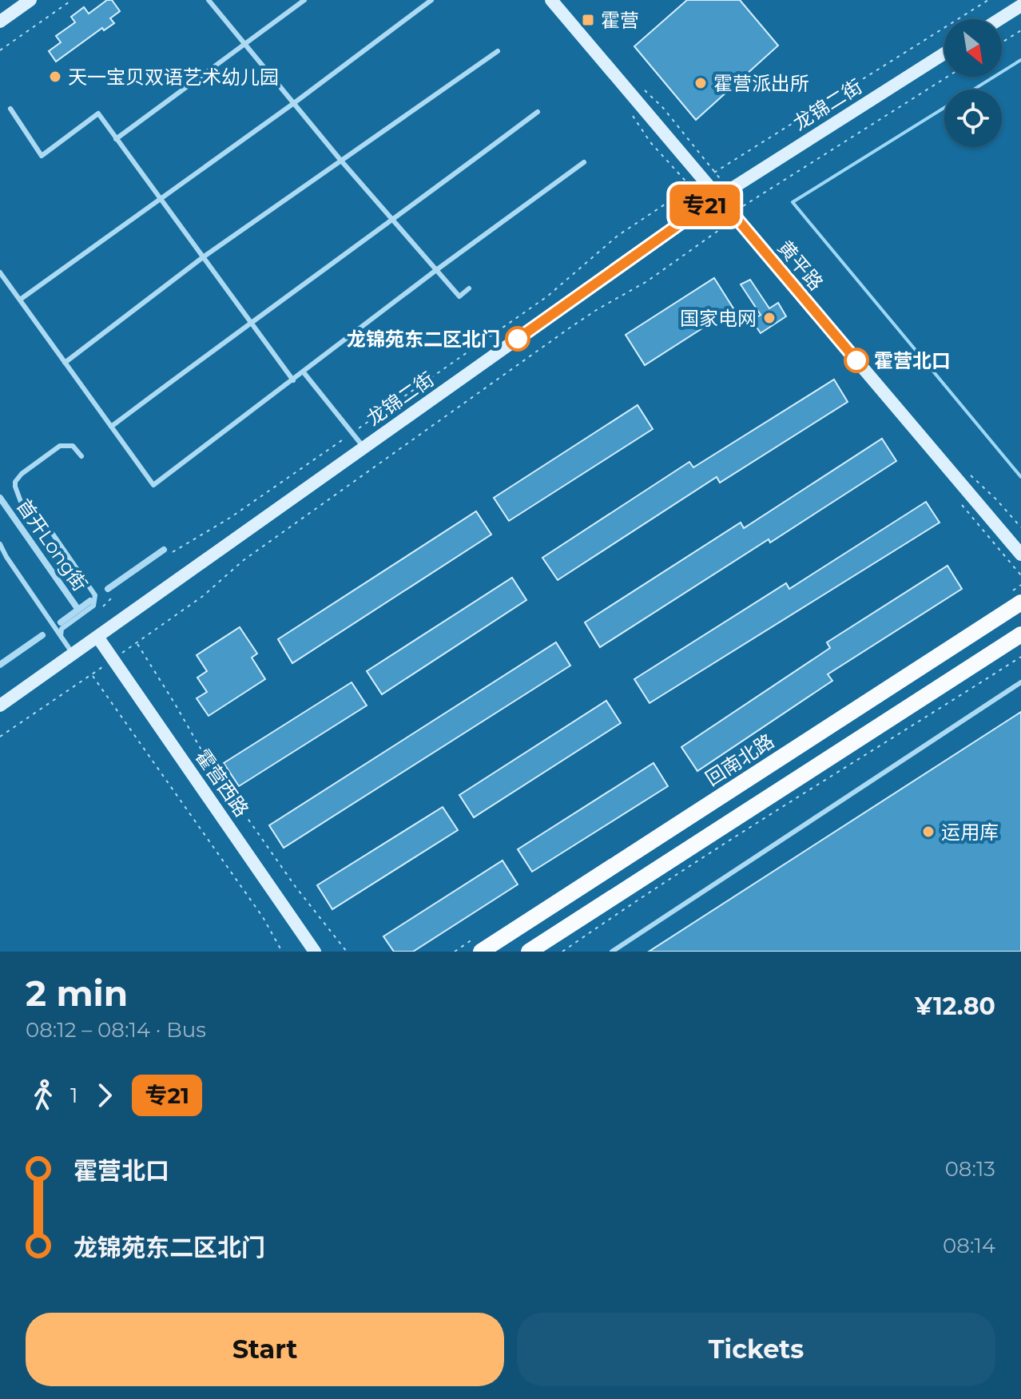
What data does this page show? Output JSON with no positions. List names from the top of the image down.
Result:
{
  "streets": {
    "main road": ["回南北路"],
    "street": [
      "龙锦二街",
      "黄平路",
      "首开Long街",
      "霍营西路"
    ]
  },
  "crossings": [
    ["龙锦二街", "黄平路"],
    ["龙锦二街", "霍营西路"]
  ],
  "places": {
    "transit": ["霍营"],
    "other": [
      "天一宝贝双语艺术幼儿园",
      "霍营派出所",
      "国家电网",
      "龙锦苑东二区北门",
      "霍营北口",
      "运用库"
    ]
  },
  "lines": ["bus line 专21"],
  "north": "bottom right",
  "page": {
    "on_map": "专21",
    "heading": ["2 min", "08:12 – 08:14 · Bus", "¥12.80"],
    "legs": ["1", "专21"],
    "list": [
      {
        "name": "霍营北口",
        "value": "08:13"
      },
      {
        "name": "龙锦苑东二区北门",
        "value": "08:14"
      }
    ],
    "buttons": ["Start", "Tickets"]
  }
}
